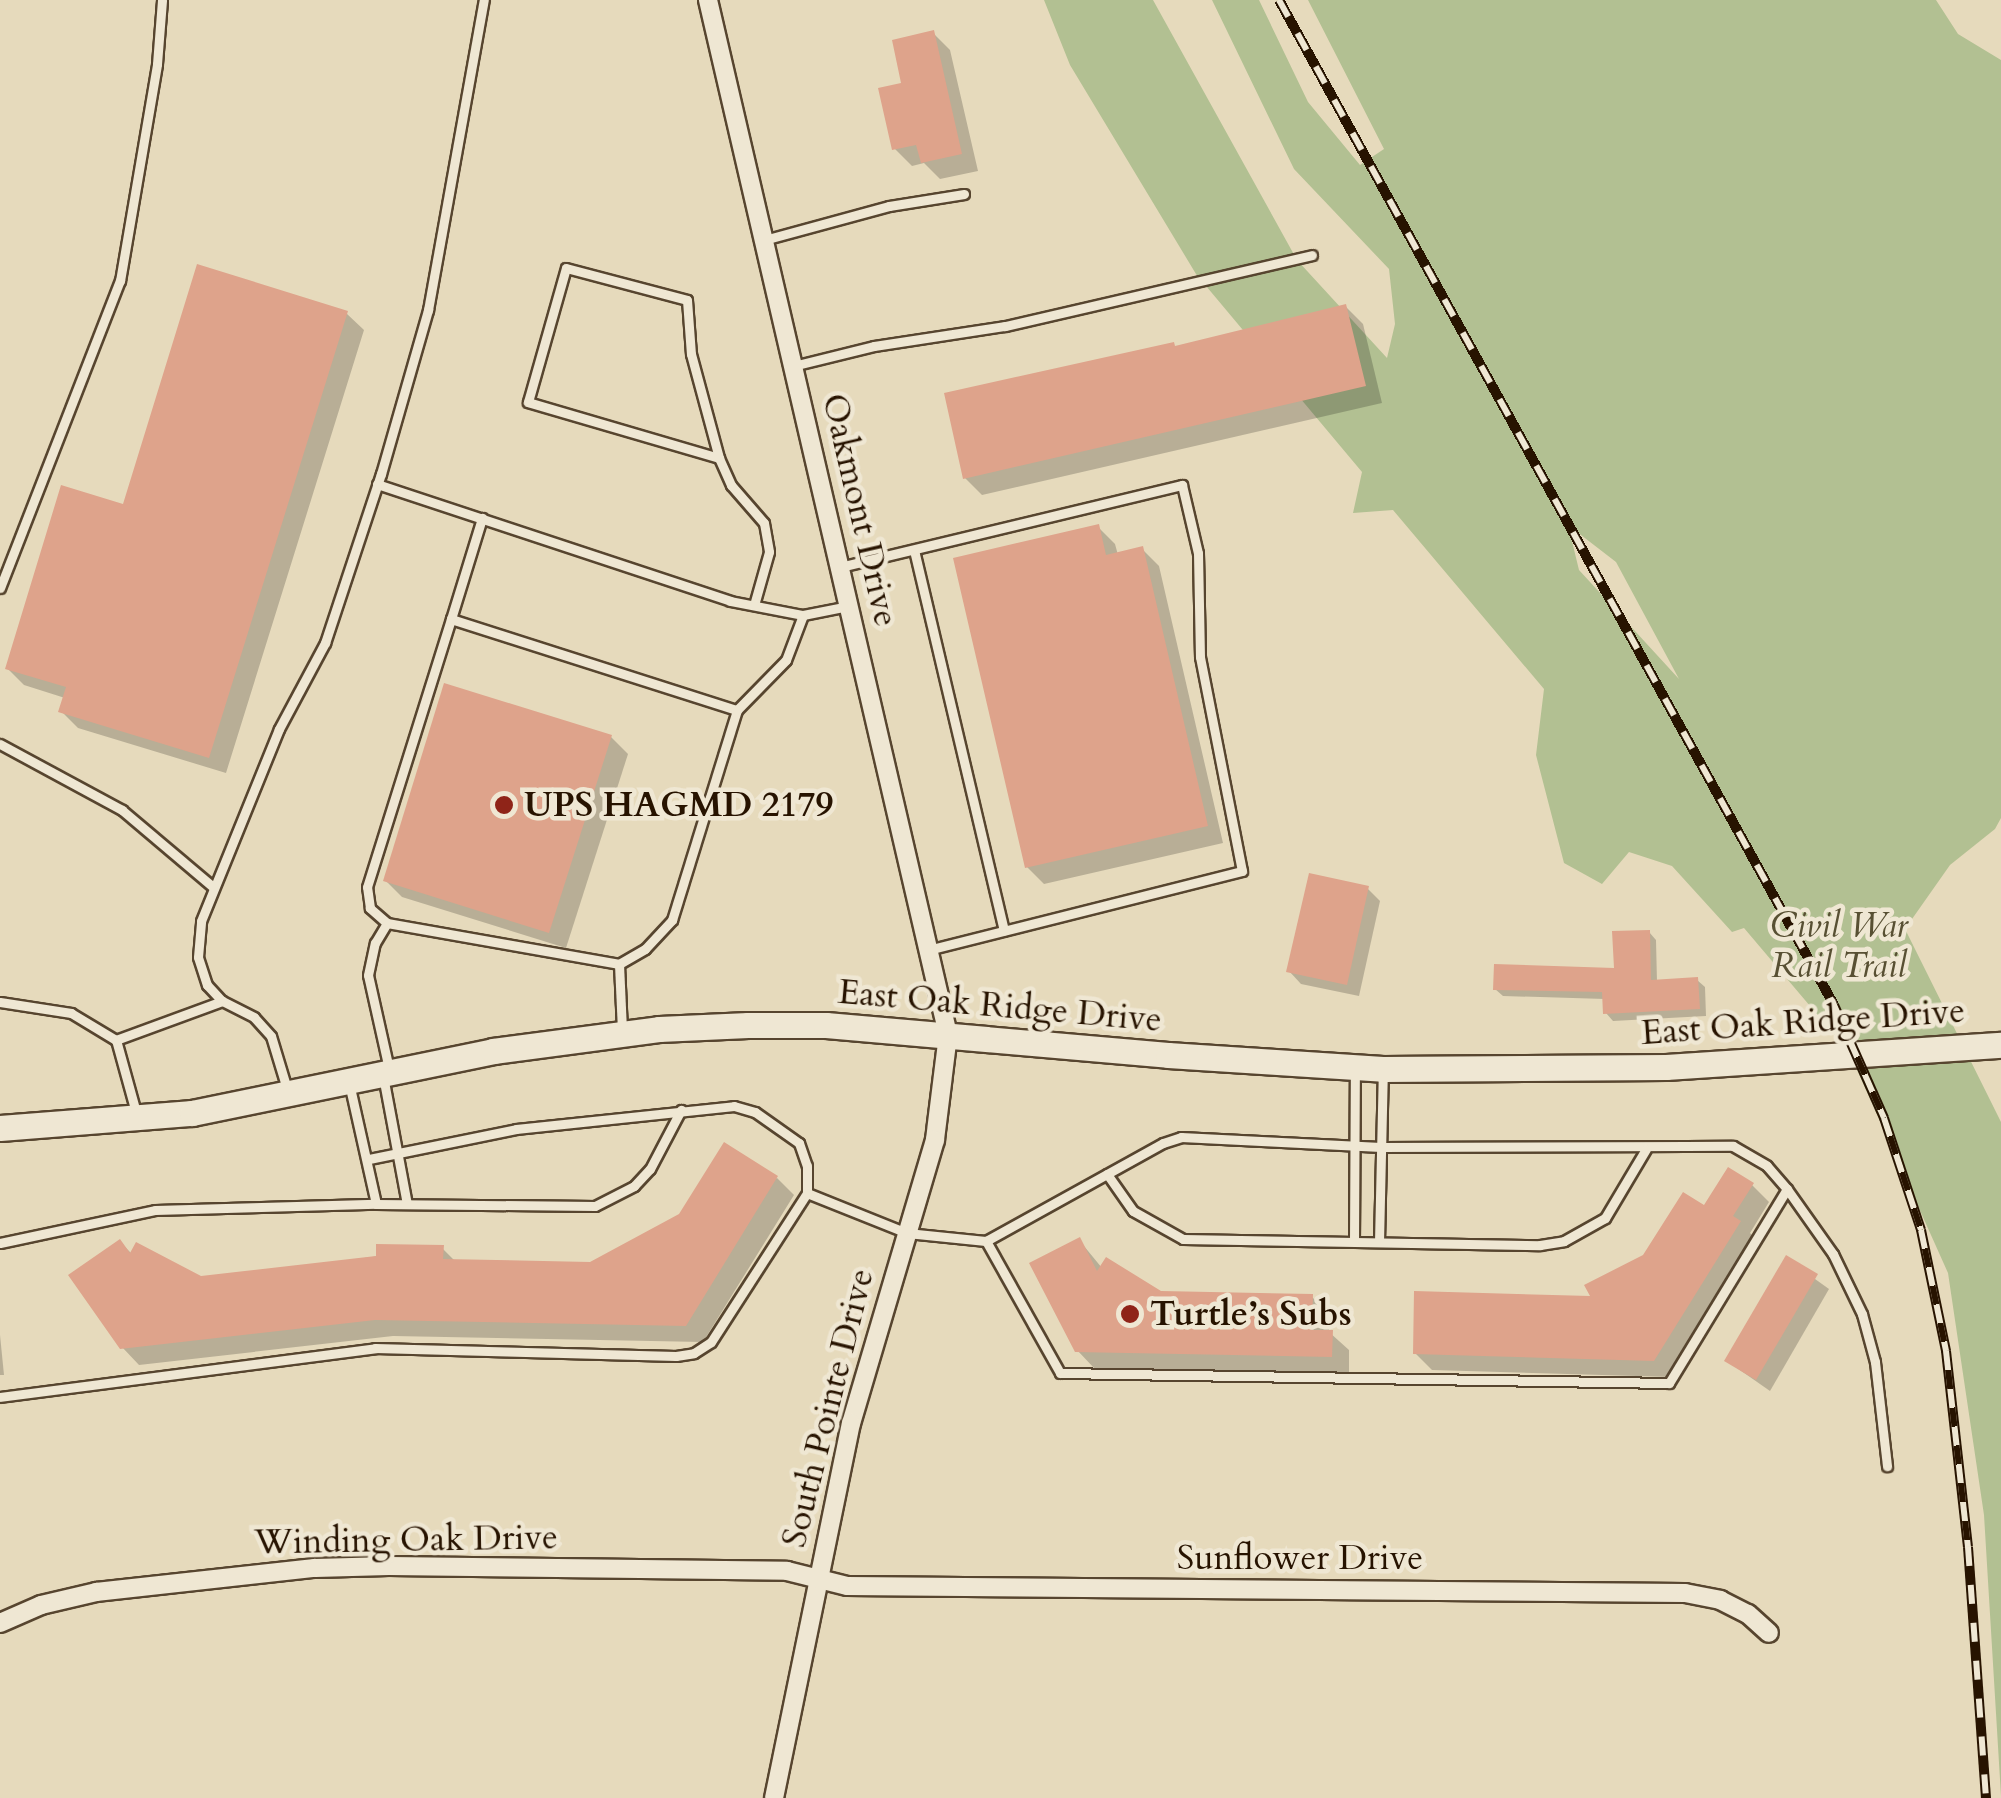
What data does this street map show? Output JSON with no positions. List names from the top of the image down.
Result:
{
  "streets": {
    "main road": ["East Oak Ridge Drive"],
    "street": [
      "Oakmont Drive",
      "South Pointe Drive",
      "Winding Oak Drive",
      "Sunflower Drive"
    ]
  },
  "crossings": [
    ["Oakmont Drive", "East Oak Ridge Drive"],
    ["Oakmont Drive", "South Pointe Drive"],
    ["East Oak Ridge Drive", "South Pointe Drive"],
    ["South Pointe Drive", "Winding Oak Drive"],
    ["South Pointe Drive", "Sunflower Drive"],
    ["Winding Oak Drive", "Sunflower Drive"]
  ],
  "parks": ["Civil War Rail Trail"],
  "places": ["UPS HAGMD 2179", "Turtle’s Subs"]
}
